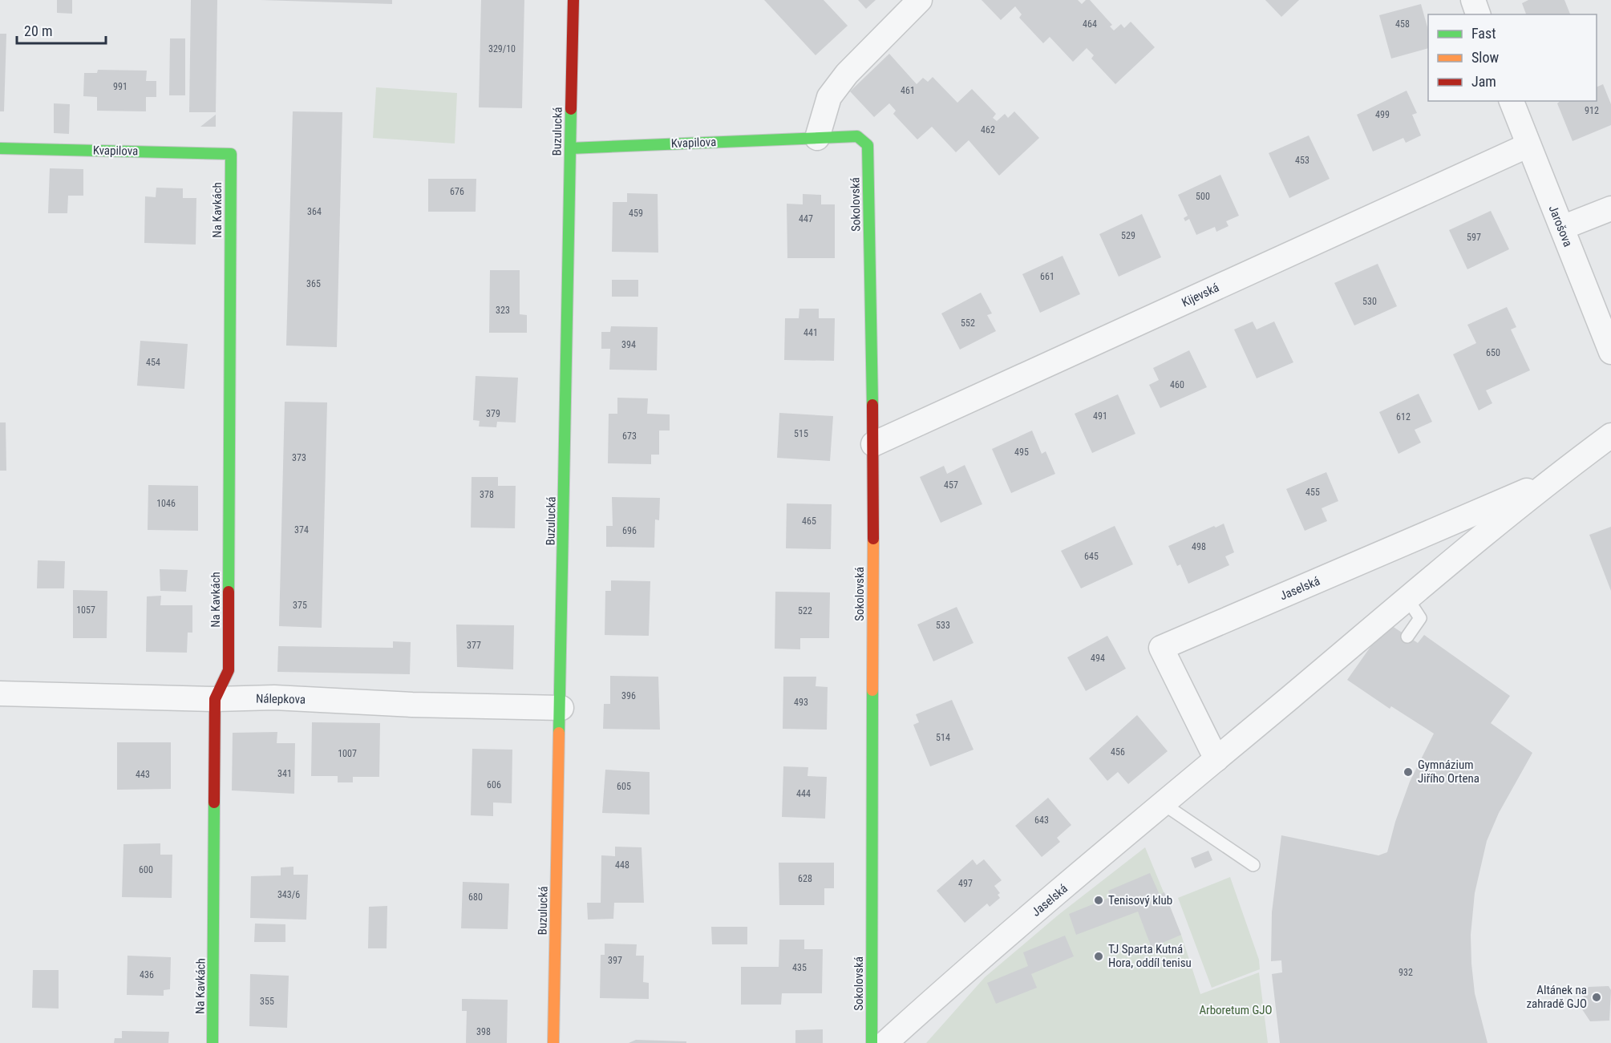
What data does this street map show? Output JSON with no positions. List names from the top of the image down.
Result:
{
  "streets": {
    "street": [
      "Buzulucká",
      "Kvapilova",
      "Sokolovská",
      "Na Kavkách",
      "Jarošova",
      "Kijevská",
      "Jaselská",
      "Nálepkova"
    ]
  },
  "crossings": [
    ["Buzulucká", "Kvapilova"],
    ["Buzulucká", "Nálepkova"],
    ["Kvapilova", "Sokolovská"],
    ["Kvapilova", "Na Kavkách"],
    ["Sokolovská", "Kijevská"],
    ["Na Kavkách", "Nálepkova"],
    ["Jarošova", "Kijevská"]
  ],
  "parks": ["Arboretum GJO"],
  "places": [
    "Gymnázium Jiřího Ortena",
    "Tenisový klub",
    "TJ Sparta Kutná Hora, oddíl tenisu",
    "Altánek na zahradě GJO"
  ],
  "house_numbers": [
    "464",
    "458",
    "329/10",
    "991",
    "461",
    "912",
    "499",
    "462",
    "453",
    "676",
    "500",
    "364",
    "459",
    "447",
    "529",
    "597",
    "661",
    "365",
    "530",
    "323",
    "552",
    "441",
    "394",
    "650",
    "454",
    "460",
    "379",
    "491",
    "612",
    "515",
    "673",
    "495",
    "373",
    "457",
    "455",
    "378",
    "1046",
    "465",
    "374",
    "696",
    "498",
    "645",
    "375",
    "1057",
    "522",
    "533",
    "377",
    "494",
    "396",
    "493",
    "514",
    "456",
    "1007",
    "341",
    "443",
    "606",
    "605",
    "444",
    "643",
    "448",
    "600",
    "628",
    "497",
    "343/6",
    "680",
    "397",
    "435",
    "932",
    "436",
    "355",
    "398"
  ],
  "legend": ["Fast", "Slow", "Jam"],
  "scale_bar": "20 m"
}
